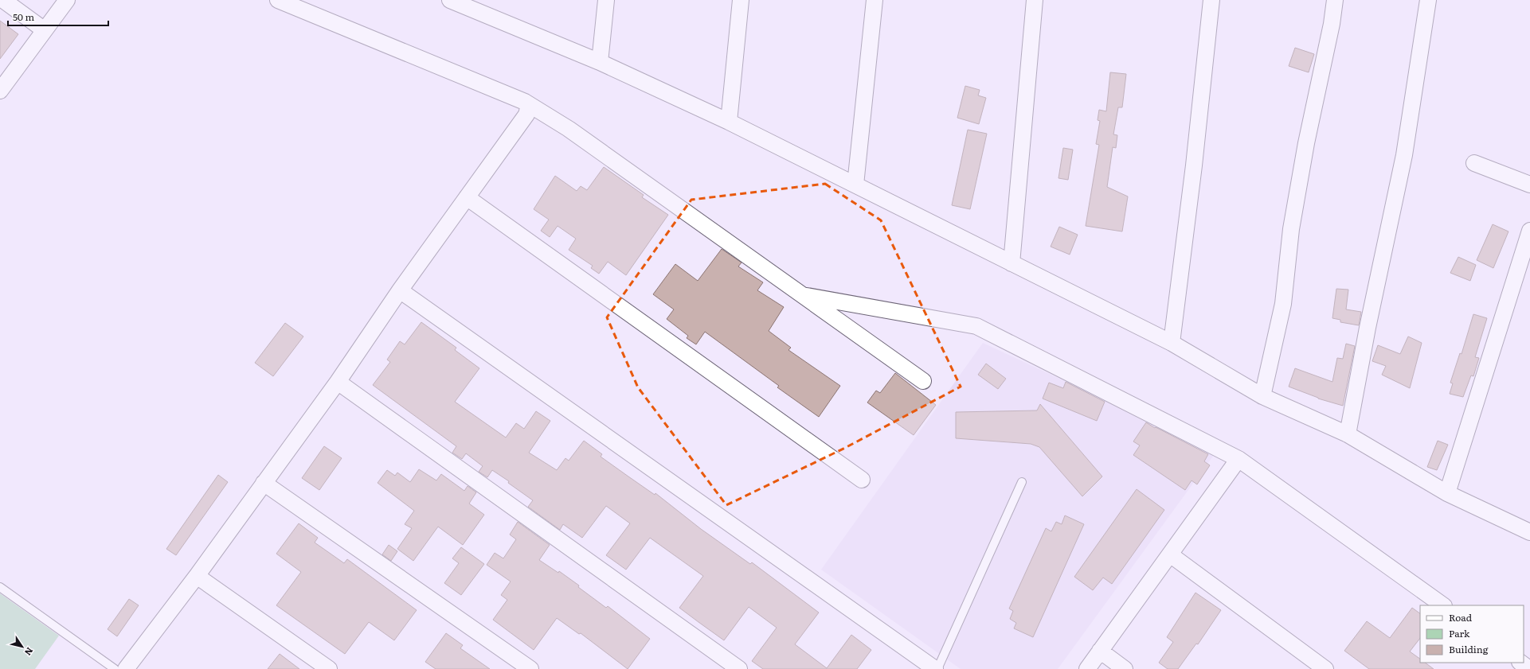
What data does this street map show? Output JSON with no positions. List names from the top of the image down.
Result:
{
  "legend": ["Road", "Park", "Building"],
  "scale_bar": "50 m",
  "north": "bottom right"
}
